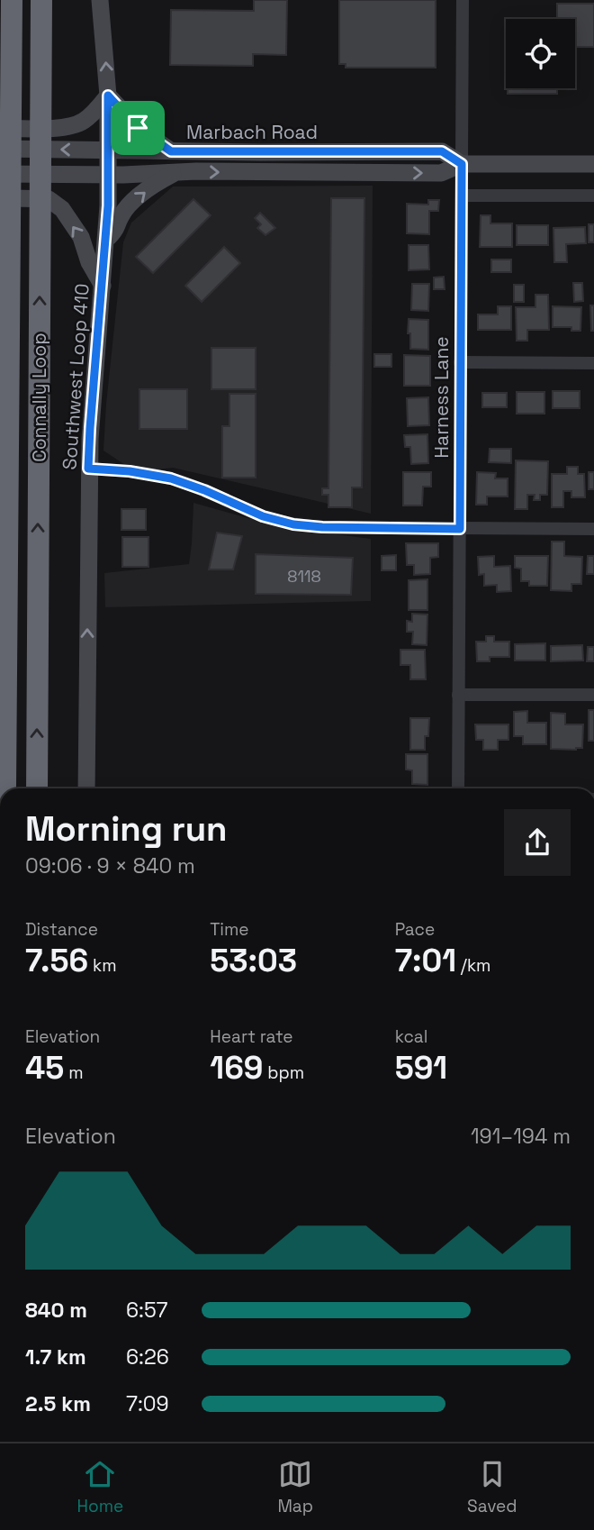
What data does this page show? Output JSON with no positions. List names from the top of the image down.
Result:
{
  "streets": {
    "highway": ["Connally Loop"],
    "main road": ["Marbach Road", "Southwest Loop 410"],
    "street": ["Harness Lane"]
  },
  "crossings": [
    ["Marbach Road", "Southwest Loop 410"],
    ["Marbach Road", "Harness Lane"]
  ],
  "one_way": ["Southwest Loop 410"],
  "house_numbers": ["8118"],
  "page": {
    "heading": ["Morning run", "09:06 · 9 × 840 m"],
    "stats": [
      ["Distance", "7.56 km"],
      ["Time", "53:03"],
      ["Pace", "7:01 /km"],
      ["Elevation", "45 m"],
      ["Heart rate", "169 bpm"],
      ["kcal", "591"]
    ],
    "chart": ["Elevation", "191–194 m"],
    "list": [
      {
        "name": "840 m",
        "note": "6:57"
      },
      {
        "name": "1.7 km",
        "note": "6:26"
      },
      {
        "name": "2.5 km",
        "note": "7:09"
      }
    ],
    "tabs": ["Home", "Map", "Saved"]
  }
}
